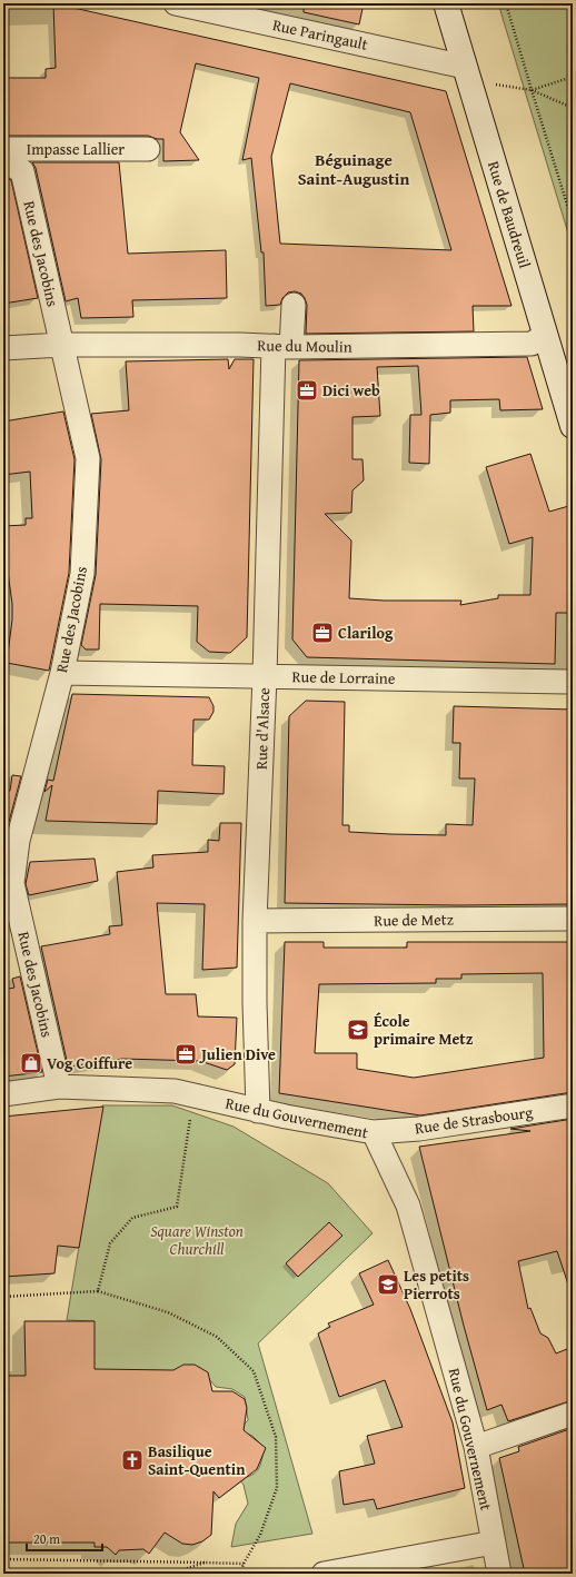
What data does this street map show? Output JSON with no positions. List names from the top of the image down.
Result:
{
  "streets": {
    "main road": ["Rue de Baudreuil"],
    "street": [
      "Rue Paringault",
      "Impasse Lallier",
      "Rue des Jacobins",
      "Rue du Moulin",
      "Rue de Lorraine",
      "Rue d'Alsace",
      "Rue de Metz",
      "Rue du Gouvernement",
      "Rue de Strasbourg"
    ]
  },
  "crossings": [
    ["Rue Paringault", "Rue de Baudreuil"],
    ["Rue de Baudreuil", "Rue du Moulin"],
    ["Rue des Jacobins", "Rue du Moulin"],
    ["Rue des Jacobins", "Rue de Lorraine"],
    ["Rue des Jacobins", "Rue du Gouvernement"],
    ["Rue du Moulin", "Rue d'Alsace"],
    ["Rue de Lorraine", "Rue d'Alsace"],
    ["Rue d'Alsace", "Rue de Metz"],
    ["Rue d'Alsace", "Rue du Gouvernement"],
    ["Rue du Gouvernement", "Rue de Strasbourg"]
  ],
  "districts": ["Béguinage Saint-Augustin"],
  "parks": ["Square Winston Churchill"],
  "places": {
    "office": ["Dici web", "Clarilog", "Julien Dive"],
    "school or university": ["École primaire Metz", "Les petits Pierrots"],
    "shop": ["Vog Coiffure"],
    "church": ["Basilique Saint-Quentin"]
  },
  "scale_bar": "20 m"
}
